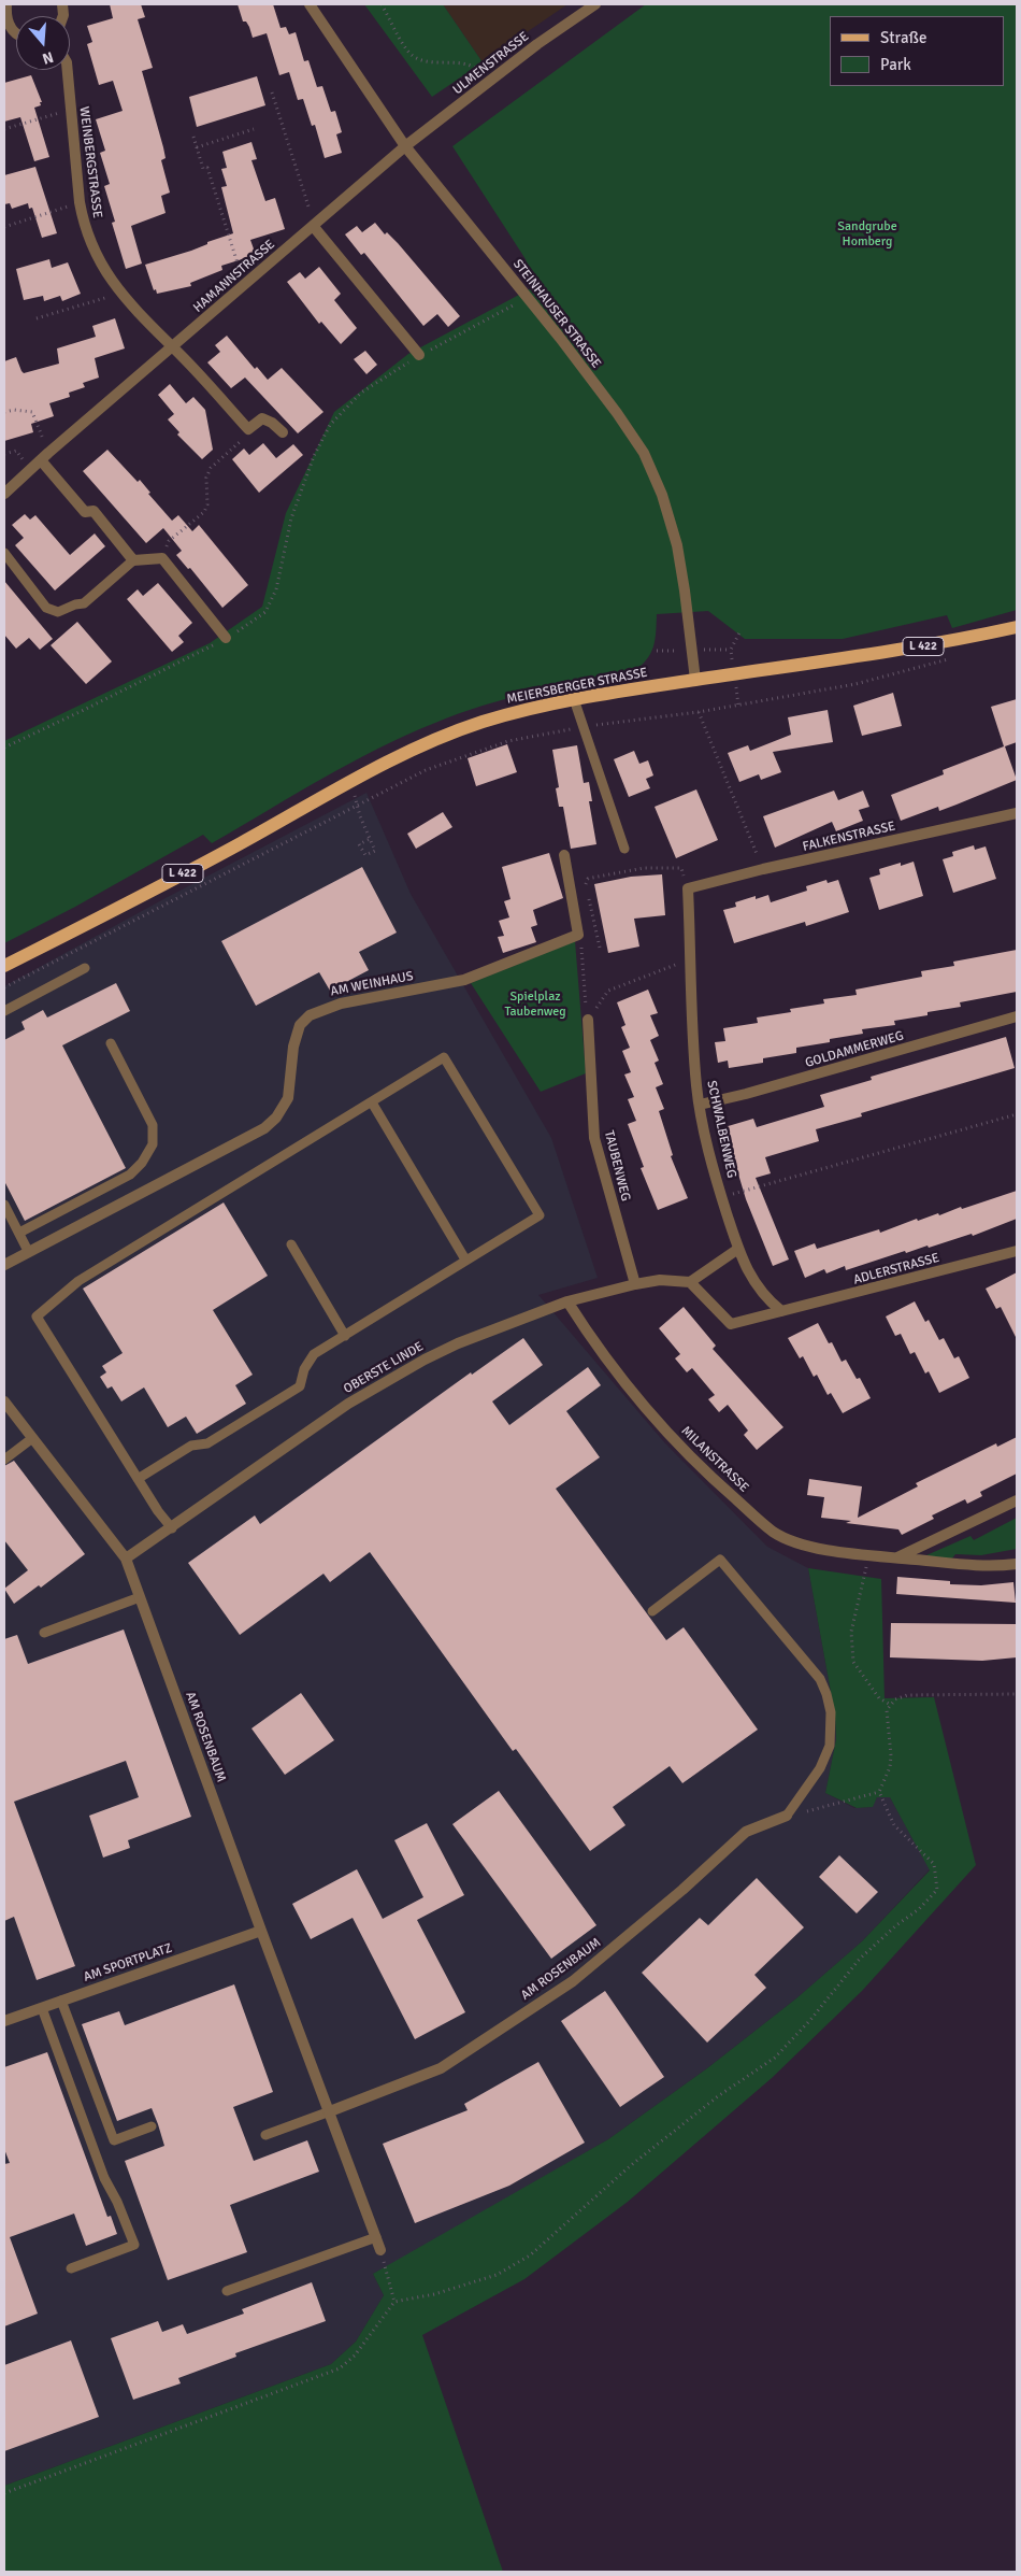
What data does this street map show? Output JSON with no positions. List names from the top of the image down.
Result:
{
  "streets": {
    "main road": ["L 422", "MEIERSBERGER STRASSE"],
    "street": [
      "ULMENSTRASSE",
      "WEINBERGSTRASSE",
      "HAMANNSTRASSE",
      "STEINHAUSER STRASSE",
      "FALKENSTRASSE",
      "AM WEINHAUS",
      "GOLDAMMERWEG",
      "SCHWALBENWEG",
      "TAUBENWEG",
      "ADLERSTRASSE",
      "OBERSTE LINDE",
      "MILANSTRASSE",
      "AM ROSENBAUM",
      "AM SPORTPLATZ"
    ]
  },
  "crossings": [
    ["ULMENSTRASSE", "HAMANNSTRASSE"],
    ["ULMENSTRASSE", "STEINHAUSER STRASSE"],
    ["WEINBERGSTRASSE", "HAMANNSTRASSE"],
    ["HAMANNSTRASSE", "STEINHAUSER STRASSE"],
    ["STEINHAUSER STRASSE", "MEIERSBERGER STRASSE"],
    ["FALKENSTRASSE", "SCHWALBENWEG"],
    ["GOLDAMMERWEG", "SCHWALBENWEG"],
    ["TAUBENWEG", "OBERSTE LINDE"],
    ["ADLERSTRASSE", "OBERSTE LINDE"],
    ["OBERSTE LINDE", "MILANSTRASSE"],
    ["OBERSTE LINDE", "AM ROSENBAUM"],
    ["AM ROSENBAUM", "AM SPORTPLATZ"]
  ],
  "parks": ["Sandgrube Homberg", "Spielplaz Taubenweg"],
  "legend": ["Straße", "Park"],
  "north": "bottom"
}
